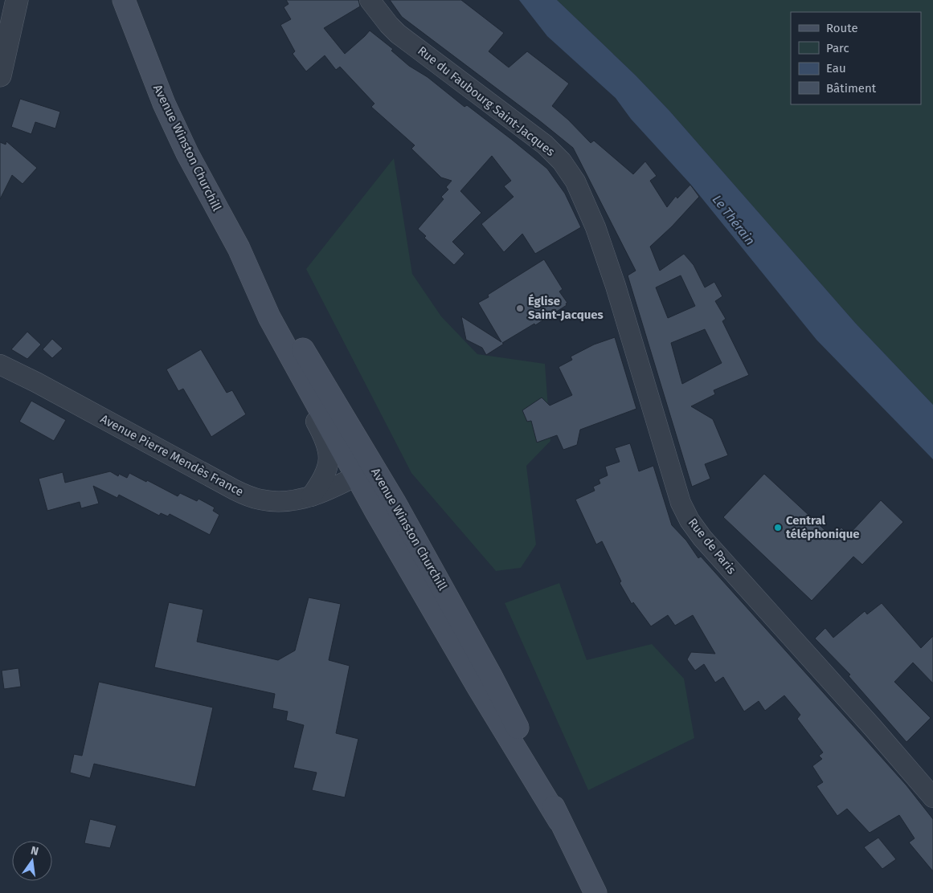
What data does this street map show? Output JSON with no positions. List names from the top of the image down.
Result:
{
  "streets": {
    "main road": ["Avenue Winston Churchill"],
    "street": ["Rue du Faubourg Saint-Jacques", "Avenue Pierre Mendès France", "Rue de Paris"]
  },
  "crossings": [
    ["Rue du Faubourg Saint-Jacques", "Rue de Paris"],
    ["Avenue Winston Churchill", "Avenue Pierre Mendès France"]
  ],
  "water": ["Le Thérain"],
  "places": ["Église Saint-Jacques", "Central téléphonique"],
  "legend": [
    "Route",
    "Parc",
    "Eau",
    "Bâtiment"
  ],
  "north": "top"
}
